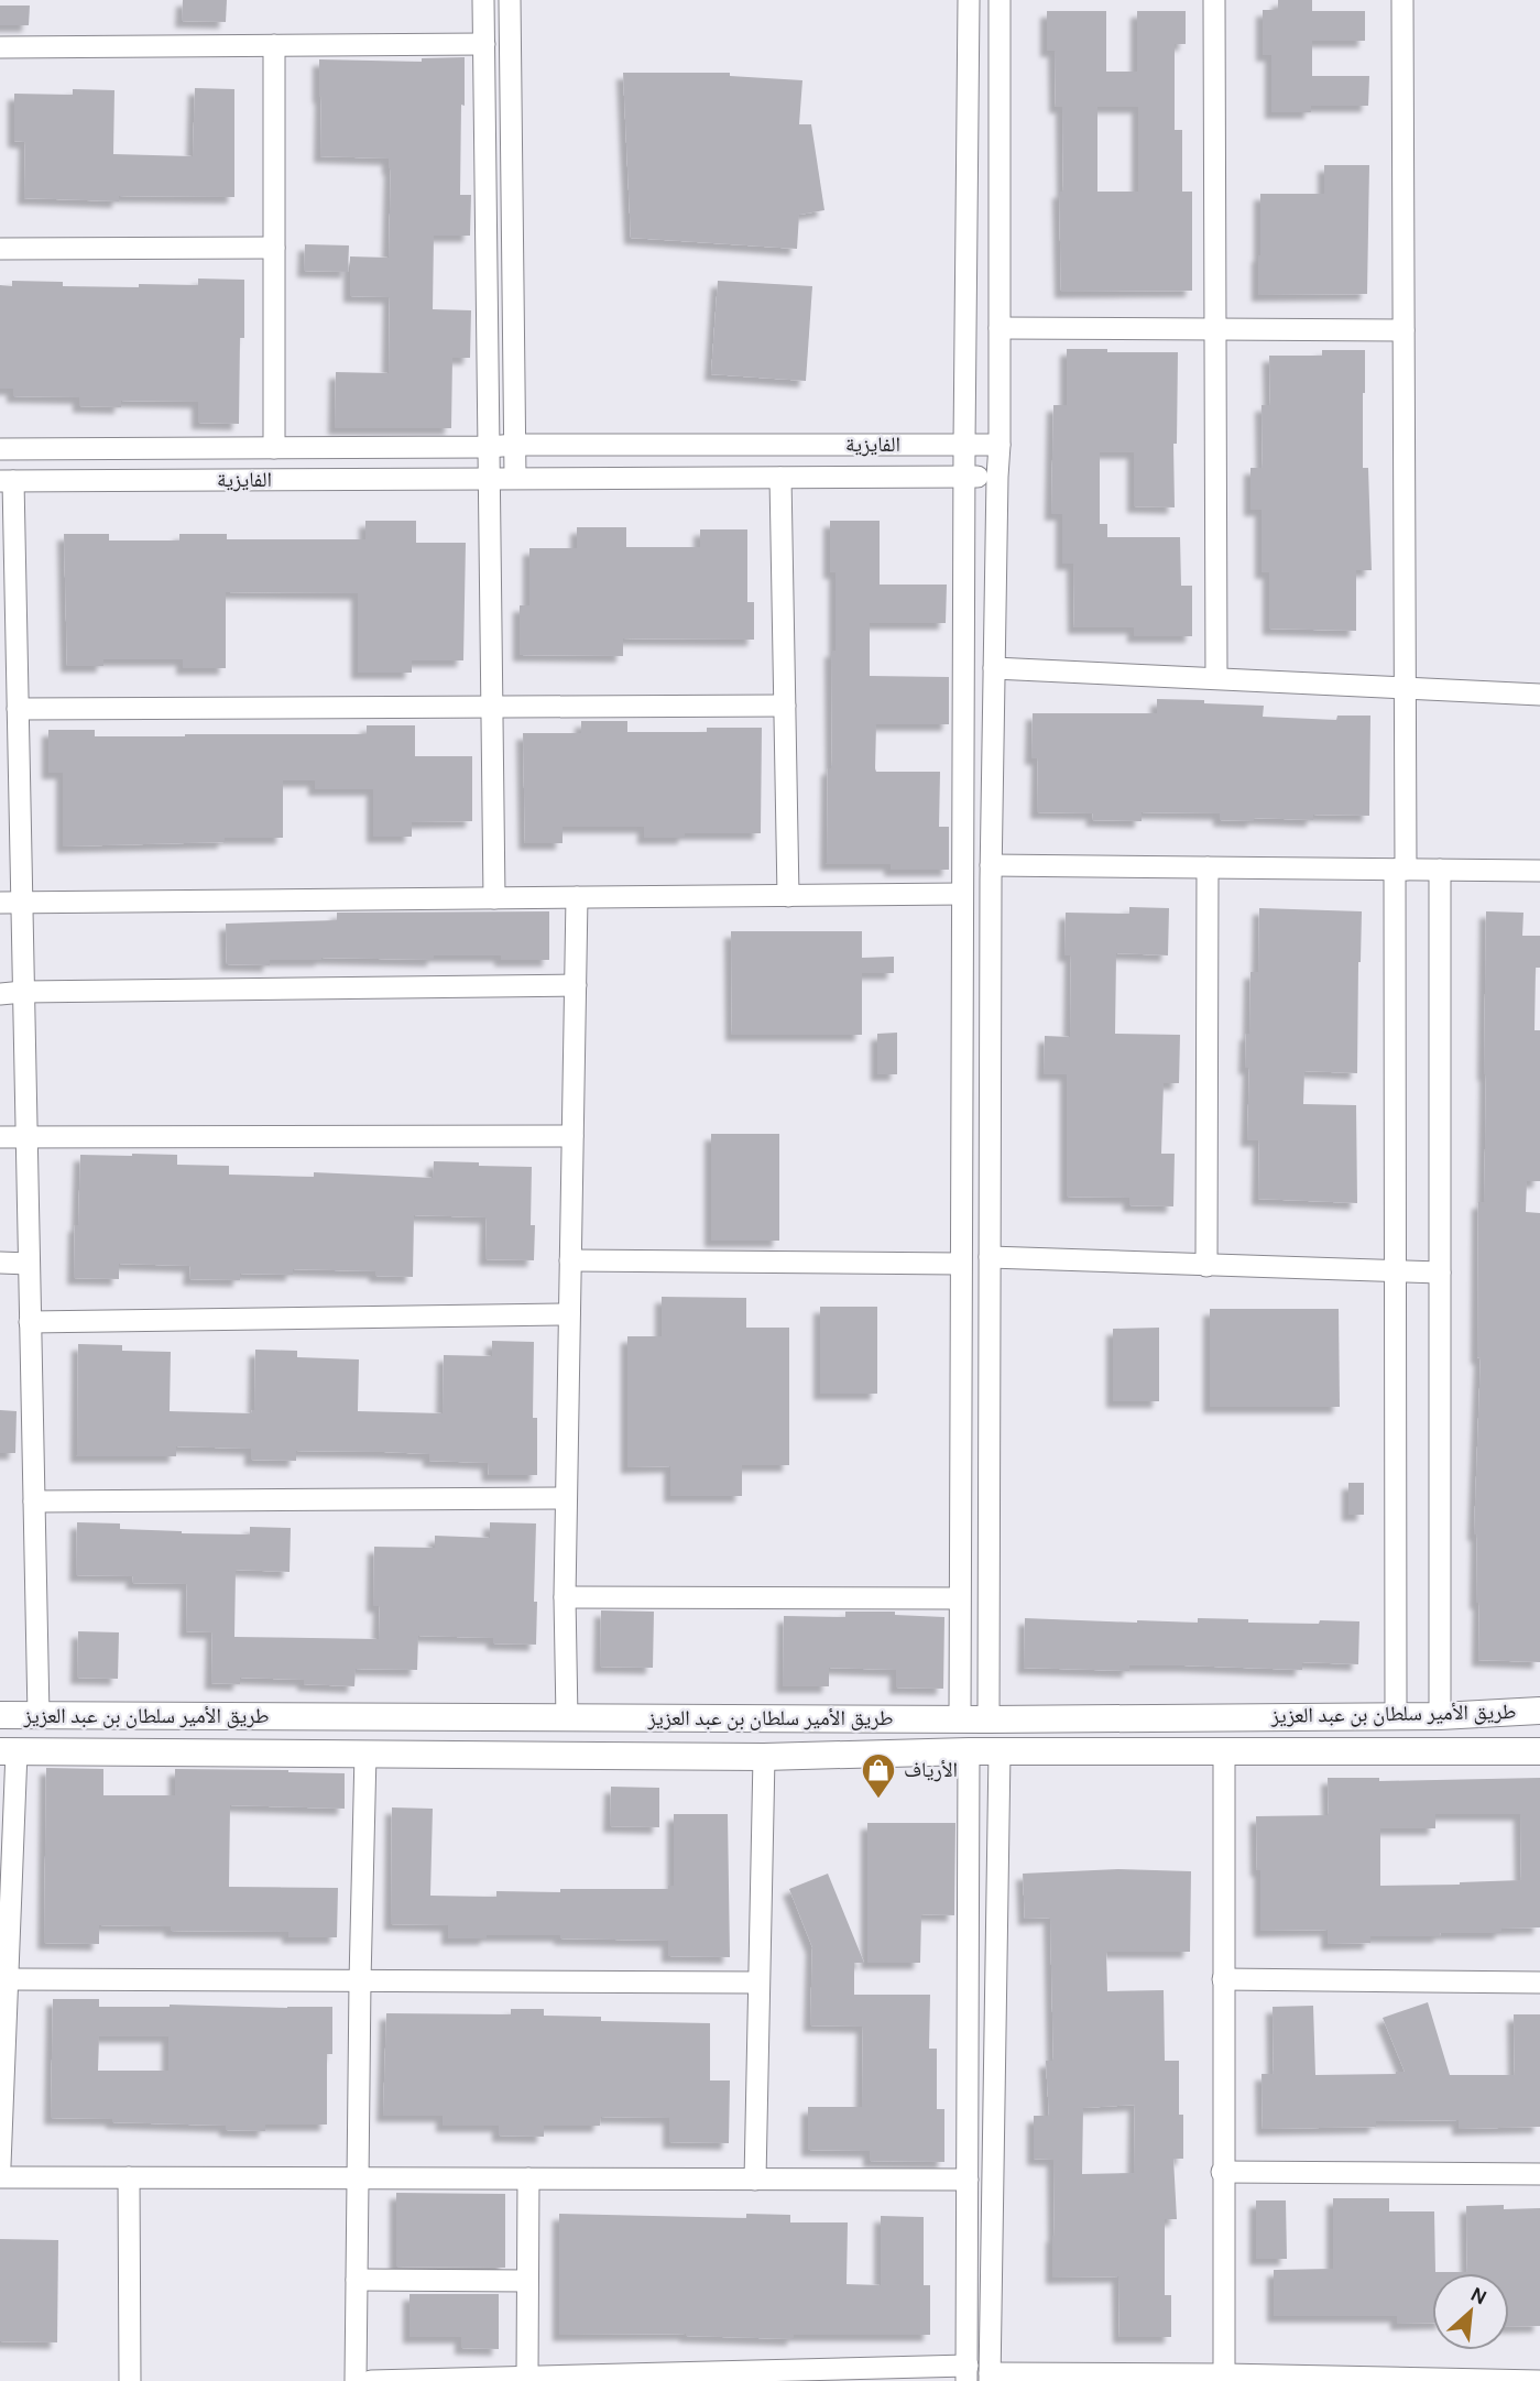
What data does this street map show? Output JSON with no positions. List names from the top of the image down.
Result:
{
  "streets": {
    "main road": ["طريق الأمير سلطان بن عبد العزيز"],
    "street": ["الفايزية"]
  },
  "places": {
    "shop": ["الأرياف"]
  },
  "north": "top right"
}
